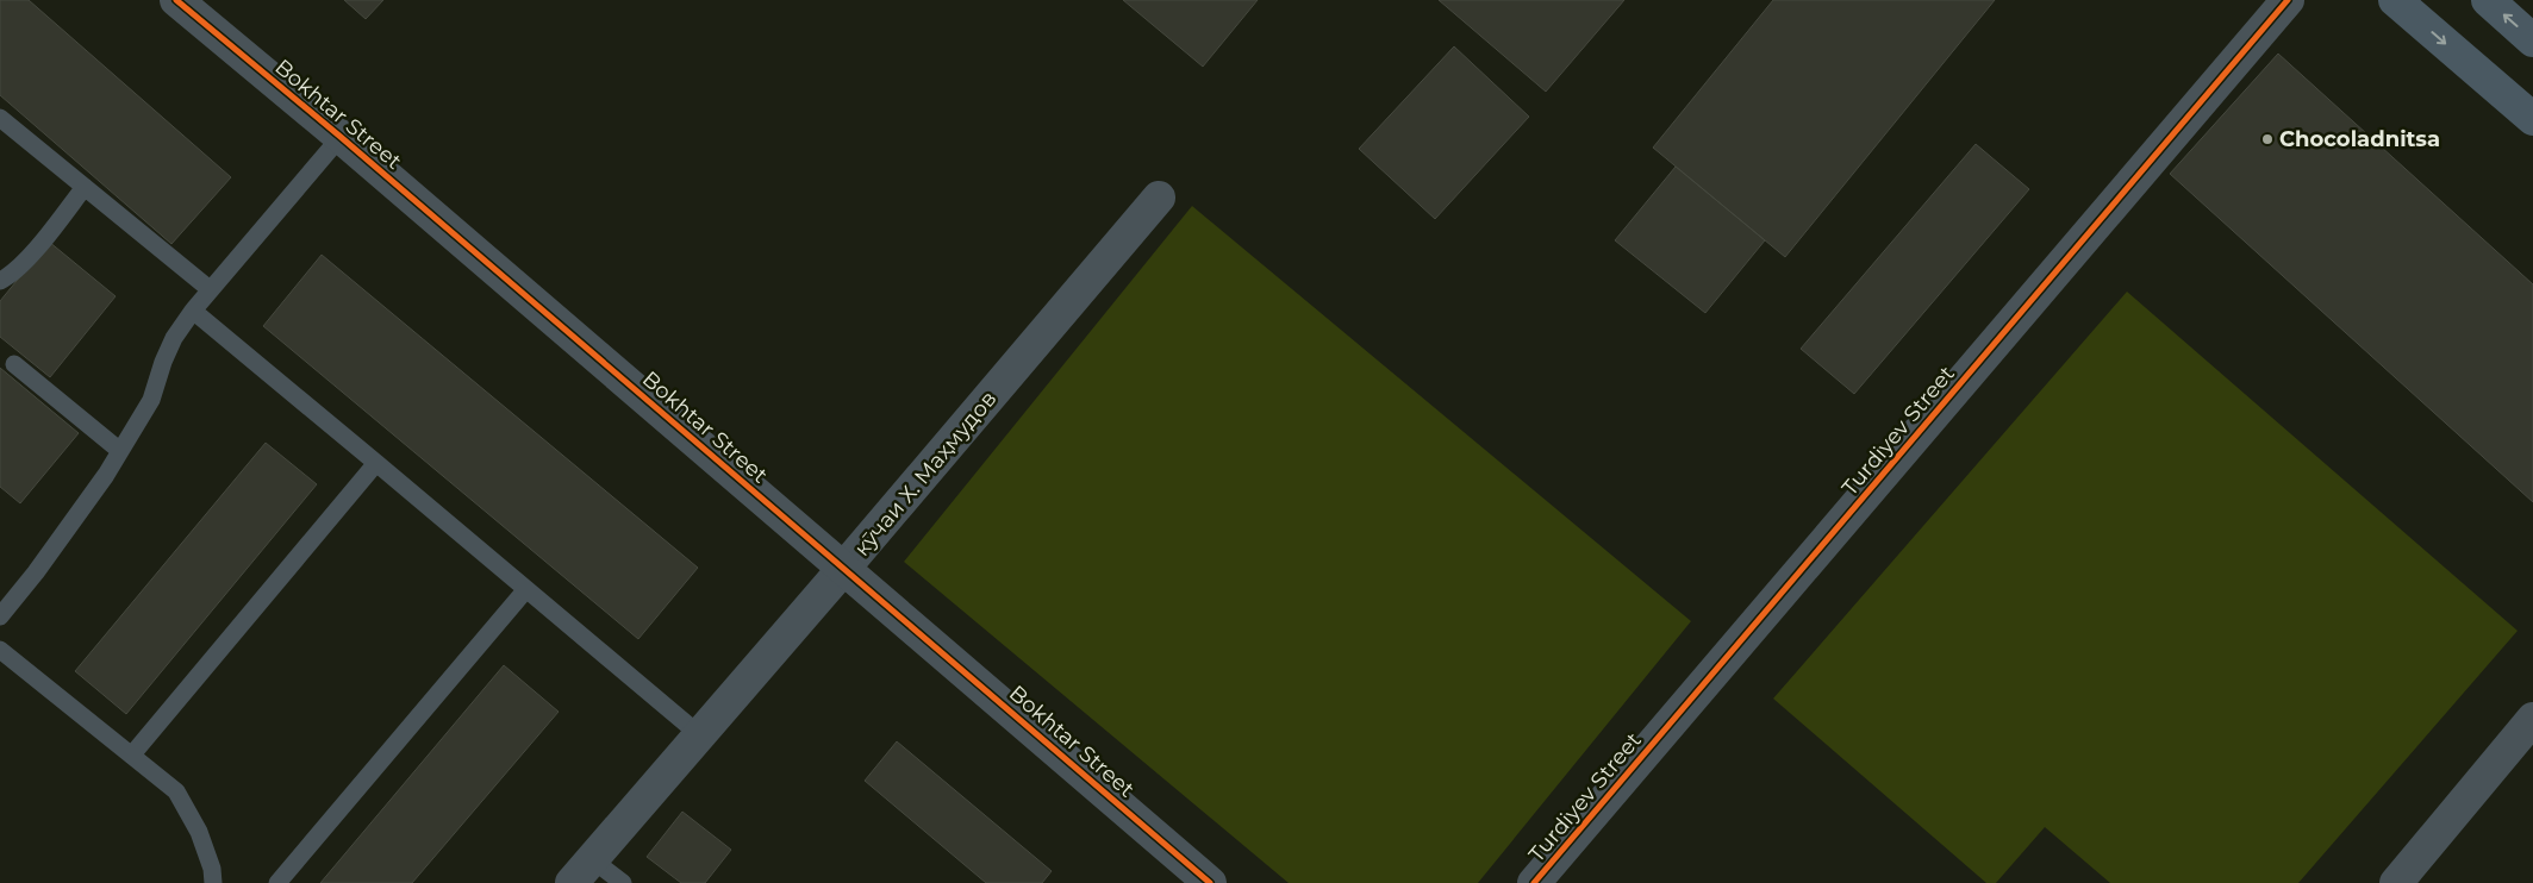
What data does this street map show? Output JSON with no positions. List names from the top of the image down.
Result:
{
  "streets": {
    "street": ["Bokhtar Street", "Turdiyev Street", "кӯчаи Х. Маҳмудов"]
  },
  "crossings": [
    ["Bokhtar Street", "кӯчаи Х. Маҳмудов"]
  ],
  "places": ["Chocoladnitsa"]
}
